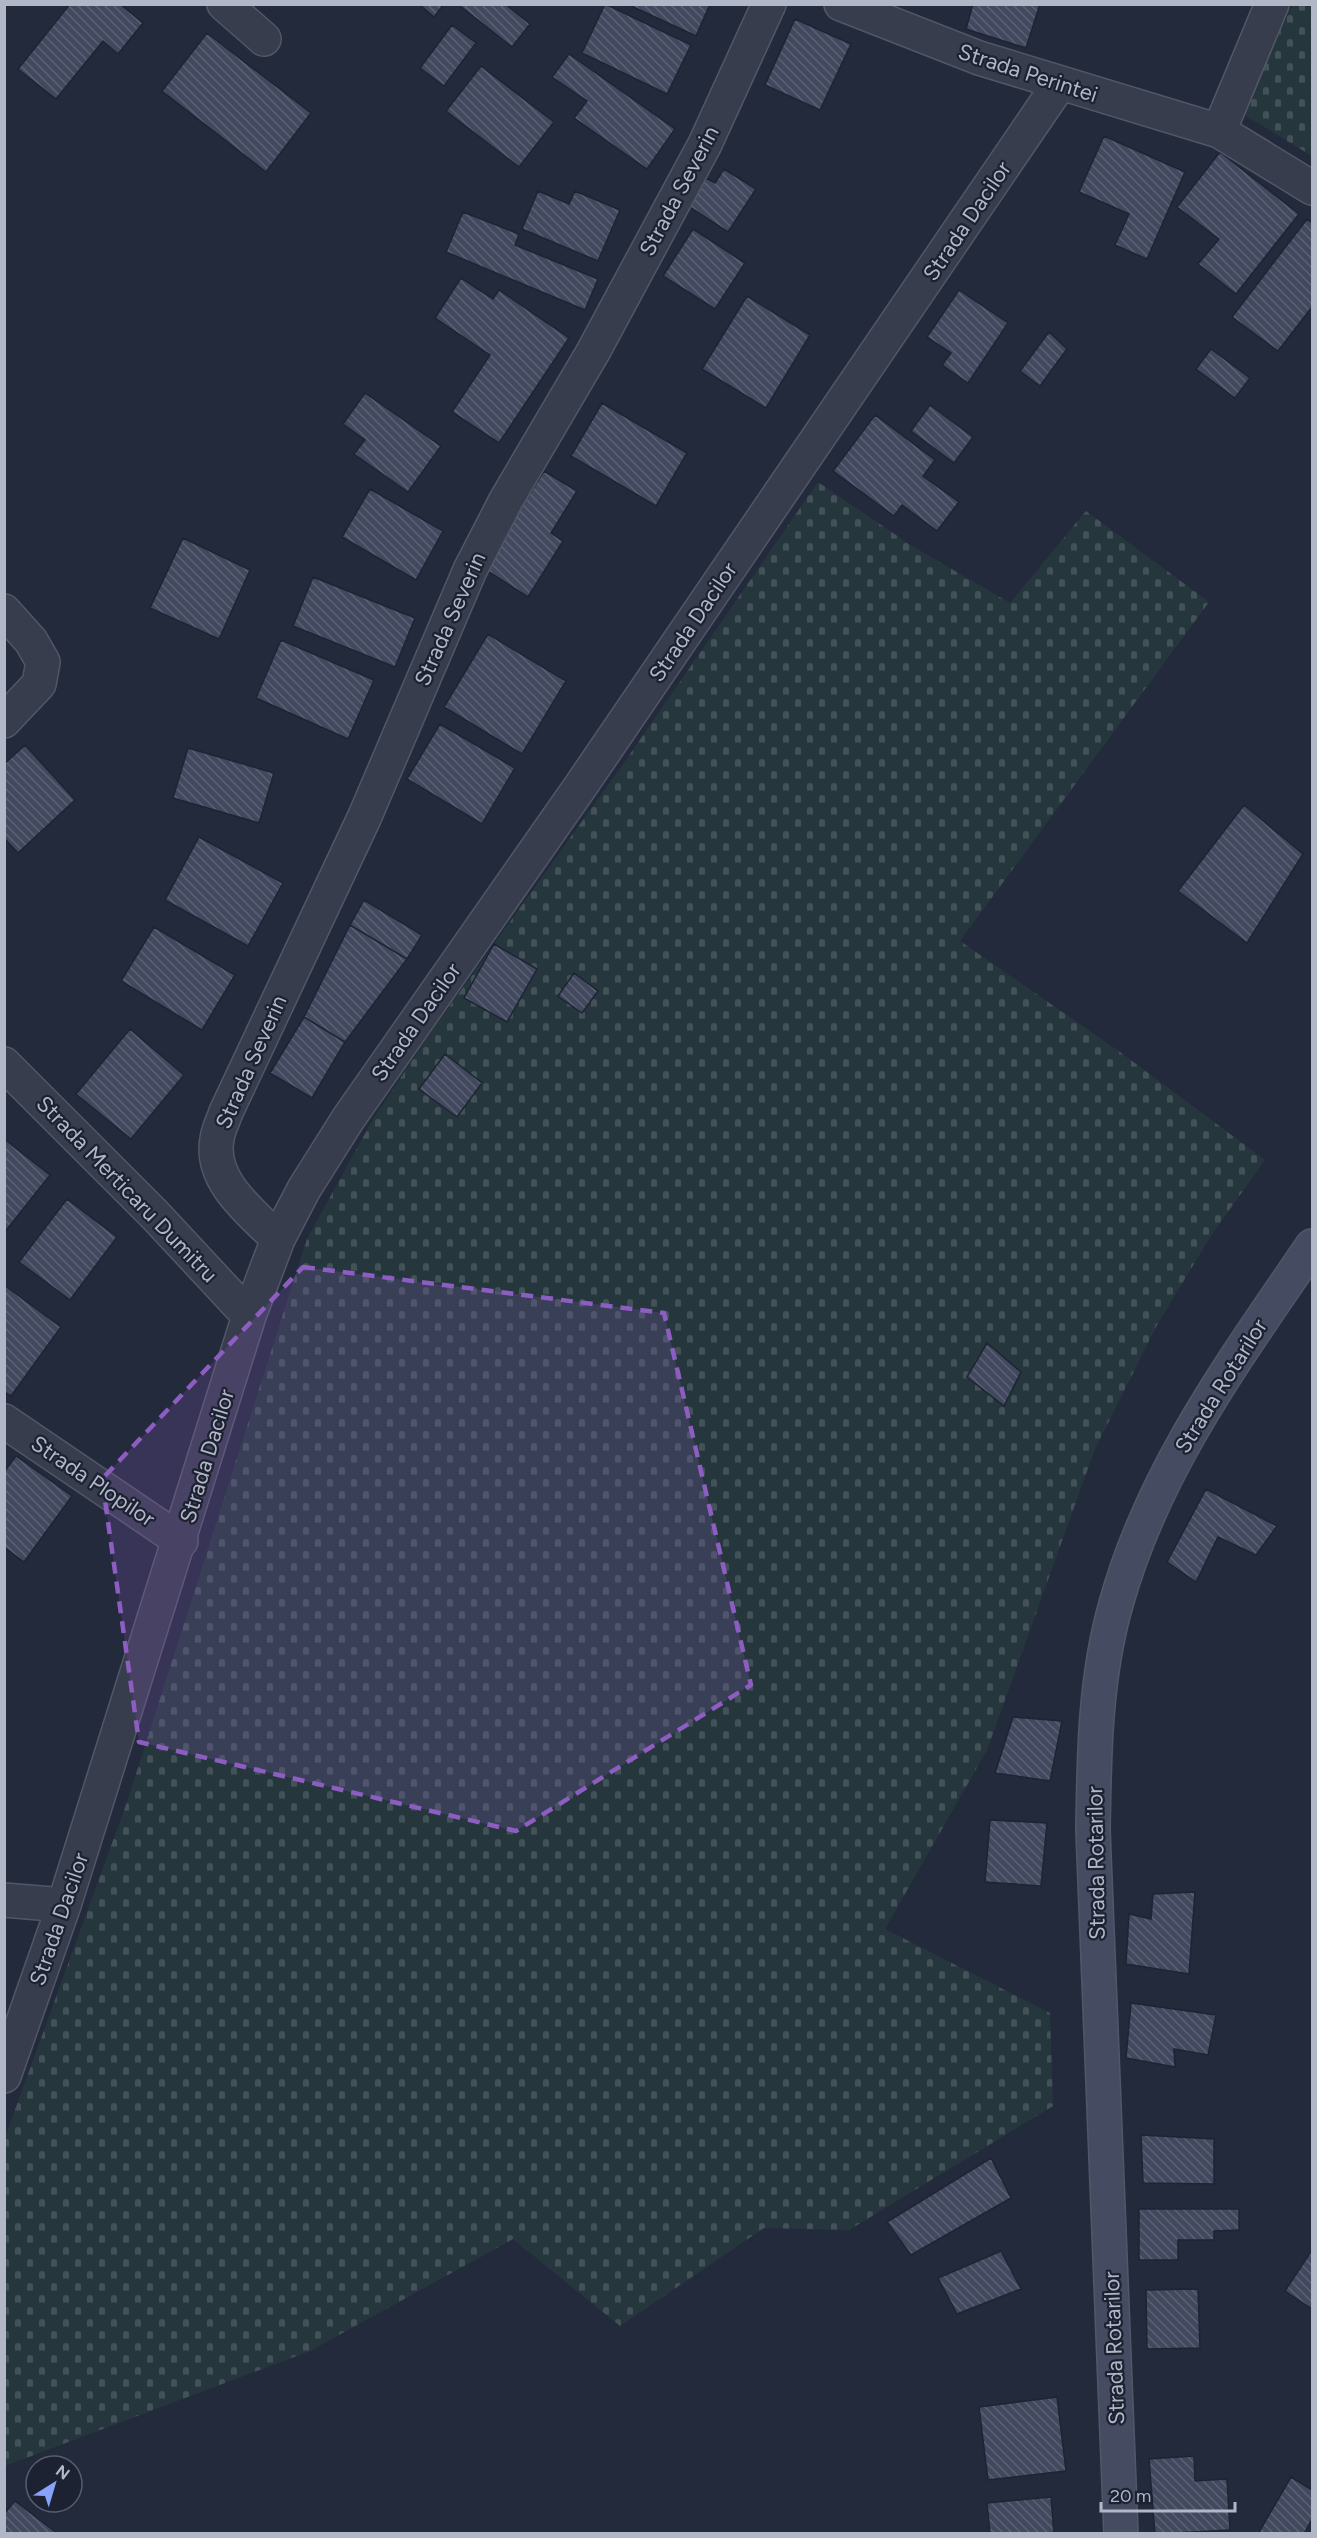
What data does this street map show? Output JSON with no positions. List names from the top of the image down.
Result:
{
  "streets": {
    "street": [
      "Strada Perintei",
      "Strada Severin",
      "Strada Dacilor",
      "Strada Merticaru Dumitru",
      "Strada Rotarilor",
      "Strada Plopilor"
    ]
  },
  "crossings": [
    ["Strada Perintei", "Strada Dacilor"],
    ["Strada Severin", "Strada Dacilor"],
    ["Strada Dacilor", "Strada Merticaru Dumitru"],
    ["Strada Dacilor", "Strada Plopilor"]
  ],
  "scale_bar": "20 m",
  "north": "top right"
}
